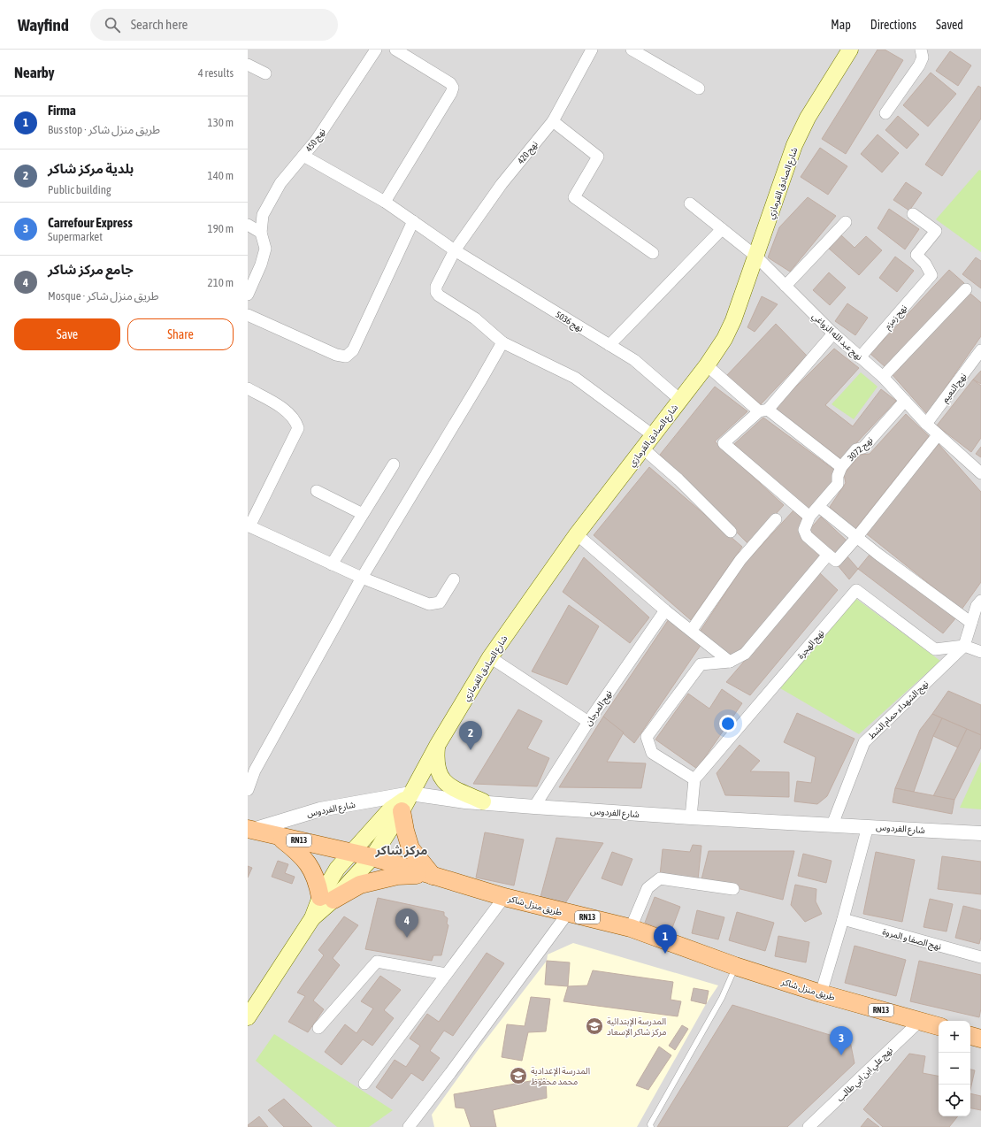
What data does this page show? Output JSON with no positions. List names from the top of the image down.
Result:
{
  "streets": {
    "main road": ["شارع الصادق القرمازي", "RN13", "طريق منزل شاكر"],
    "street": [
      "نهج 450",
      "نهج 420",
      "نهج زمزم",
      "نهج 5036",
      "نهج عبد الله الزواغي",
      "نهج النعيم",
      "نهج 3072",
      "نهج الهجرة",
      "نهج المرجان",
      "نهج الشهداء حمام الشط",
      "شارع الفردوس",
      "نهج الصفا و المروة",
      "نهج علي ابن ابي طالب"
    ]
  },
  "crossings": [
    ["نهج 450", "نهج 5036"],
    ["نهج 420", "نهج 5036"],
    ["شارع الصادق القرمازي", "نهج 5036"],
    ["شارع الصادق القرمازي", "نهج عبد الله الزواغي"],
    ["شارع الصادق القرمازي", "شارع الفردوس"],
    ["شارع الصادق القرمازي", "طريق منزل شاكر"],
    ["نهج زمزم", "نهج عبد الله الزواغي"],
    ["نهج عبد الله الزواغي", "نهج النعيم"],
    ["نهج عبد الله الزواغي", "نهج 3072"],
    ["نهج الهجرة", "نهج الشهداء حمام الشط"],
    ["نهج المرجان", "شارع الفردوس"],
    ["نهج الشهداء حمام الشط", "شارع الفردوس"],
    ["شارع الفردوس", "طريق منزل شاكر"],
    ["طريق منزل شاكر", "نهج علي ابن ابي طالب"]
  ],
  "districts": ["مركز شاكر"],
  "places": {
    "school or university": ["المدرسة الإبتدائية مركز شاكر الإسعاد", "المدرسة الإعدادية محمد محفوظ"]
  },
  "page": {
    "header": "Wayfind",
    "search": "Search here",
    "nav": ["Map", "Directions", "Saved"],
    "heading": ["Nearby", "4 results"],
    "list": [
      {
        "mark": "1",
        "name": "Firma",
        "note": "Bus stop · طريق منزل شاكر",
        "value": "130 m"
      },
      {
        "mark": "2",
        "name": "بلدية مركز شاكر",
        "note": "Public building",
        "value": "140 m"
      },
      {
        "mark": "3",
        "name": "Carrefour Express",
        "note": "Supermarket",
        "value": "190 m"
      },
      {
        "mark": "4",
        "name": "جامع مركز شاكر",
        "note": "Mosque · طريق منزل شاكر",
        "value": "210 m"
      }
    ],
    "buttons": ["Save", "Share"],
    "pins": [
      "2",
      "4",
      "1",
      "3"
    ],
    "map_buttons": ["+", "−"]
  }
}
